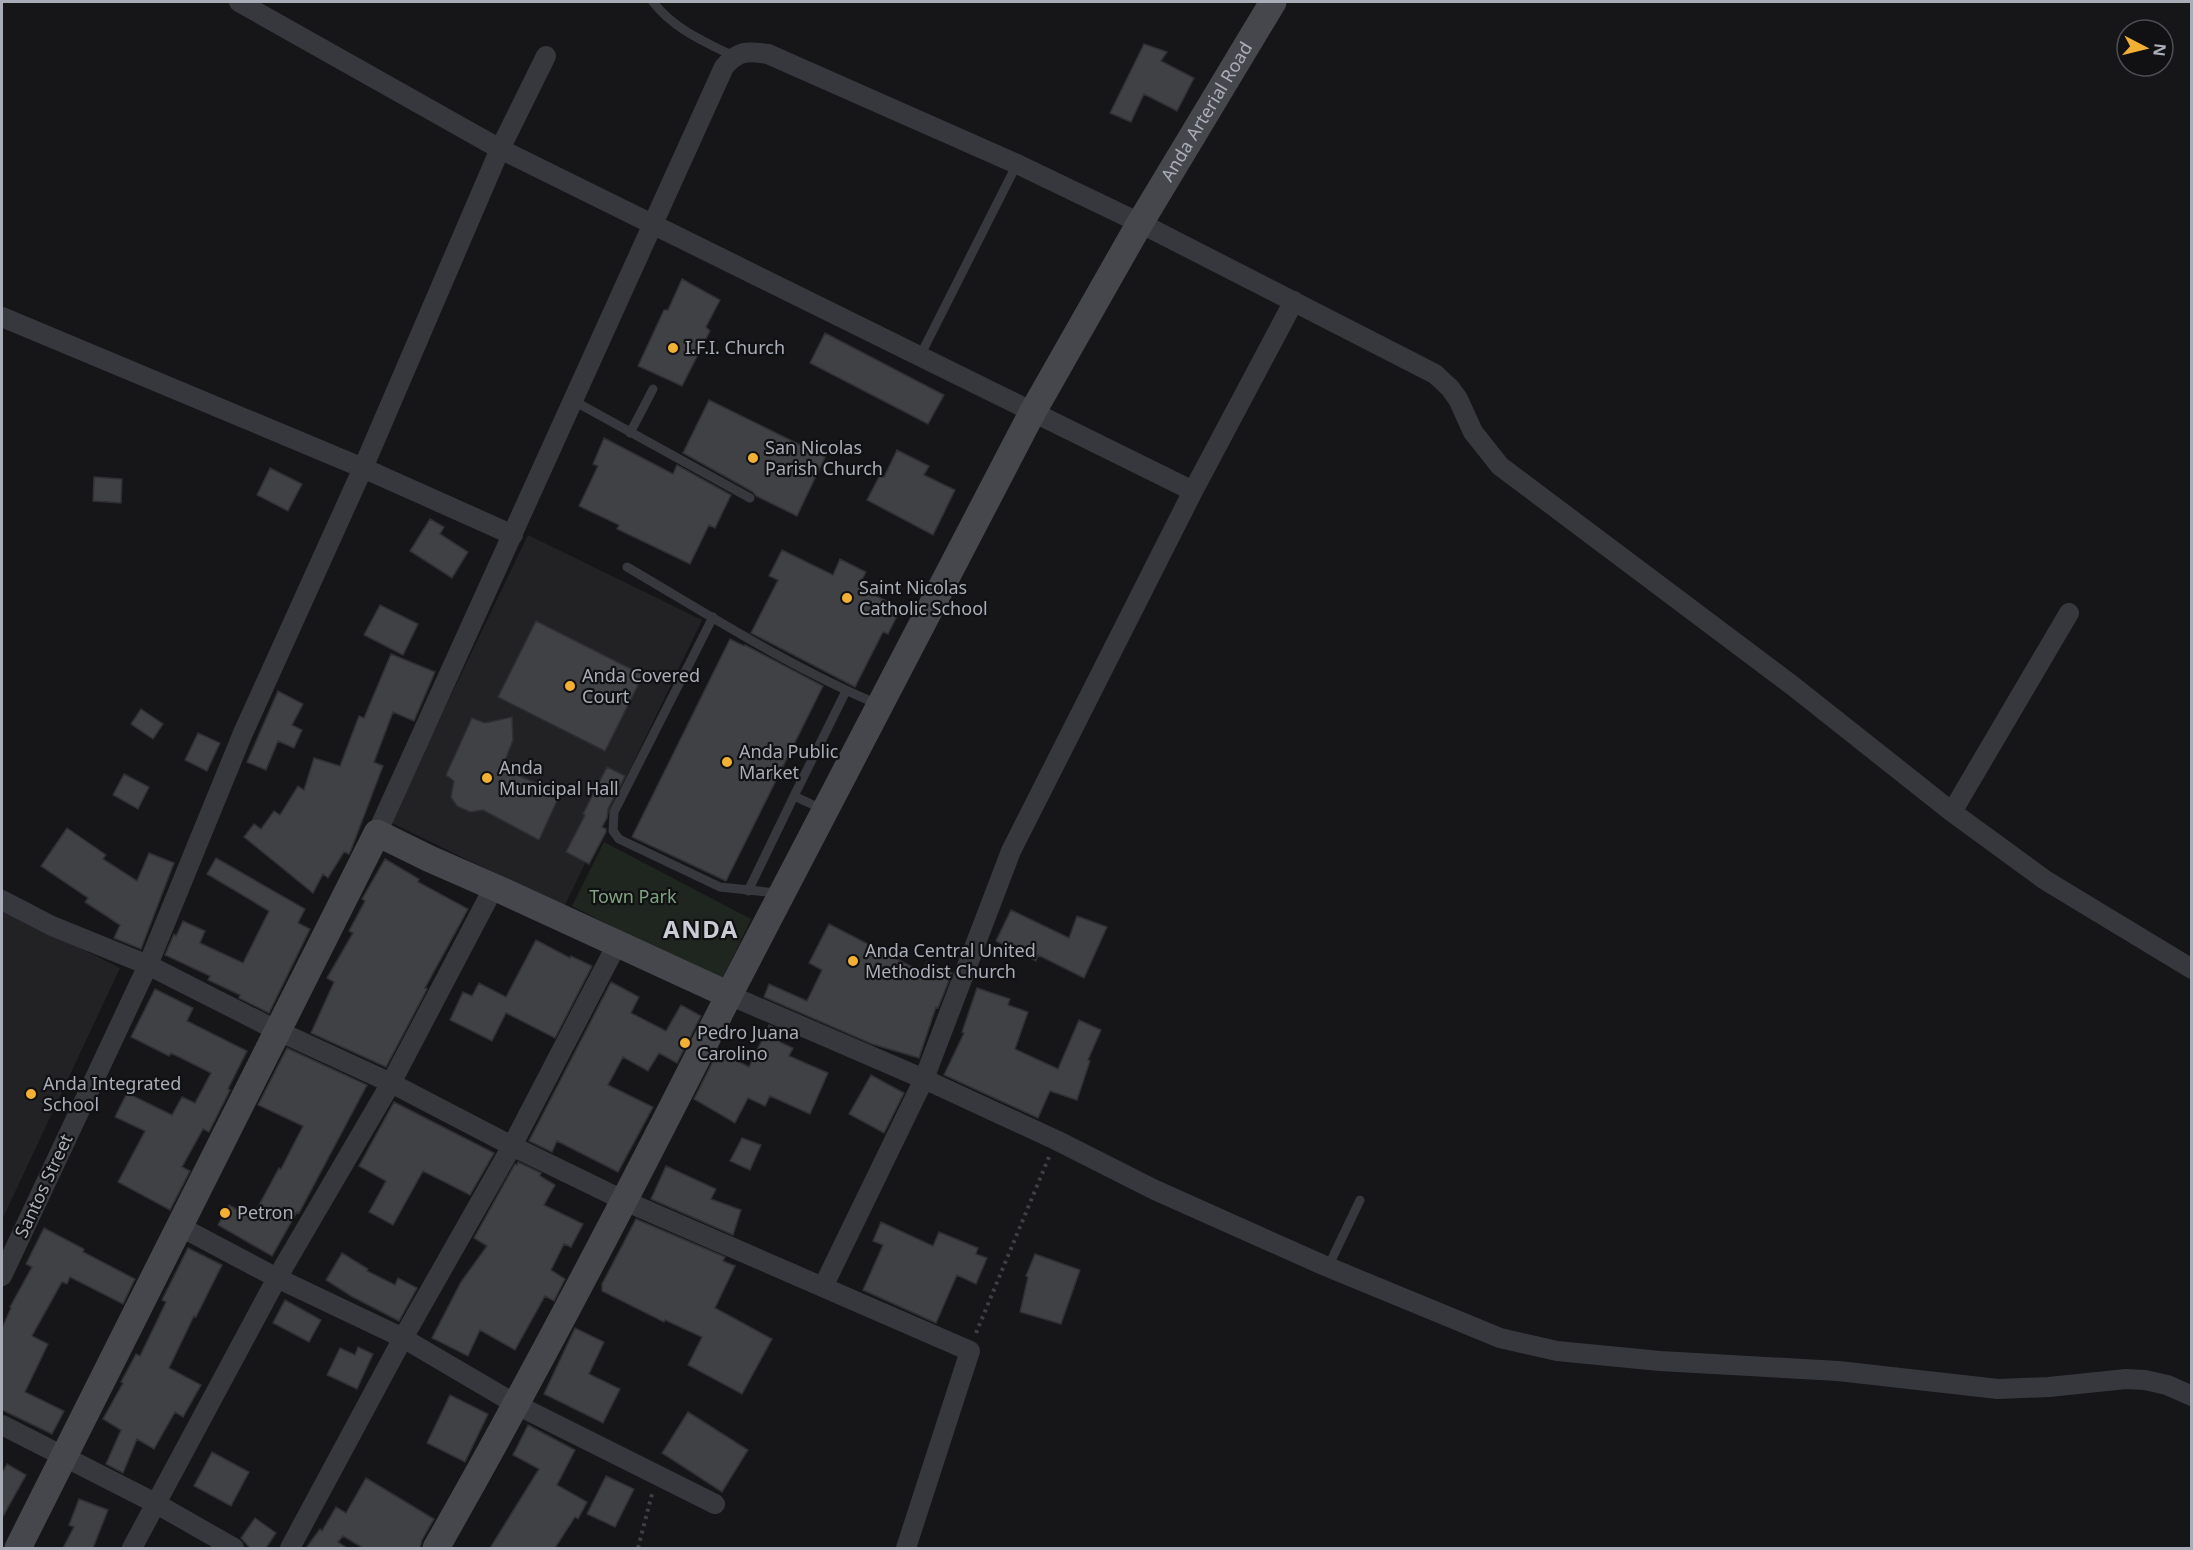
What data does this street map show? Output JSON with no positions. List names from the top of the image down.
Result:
{
  "streets": {
    "main road": ["Anda Arterial Road"],
    "street": ["Santos Street"]
  },
  "districts": ["ANDA"],
  "parks": ["Town Park"],
  "places": [
    "I.F.I. Church",
    "San Nicolas Parish Church",
    "Saint Nicolas Catholic School",
    "Anda Covered Court",
    "Anda Public Market",
    "Anda Municipal Hall",
    "Anda Central United Methodist Church",
    "Pedro Juana Carolino",
    "Anda Integrated School",
    "Petron"
  ],
  "north": "right"
}
